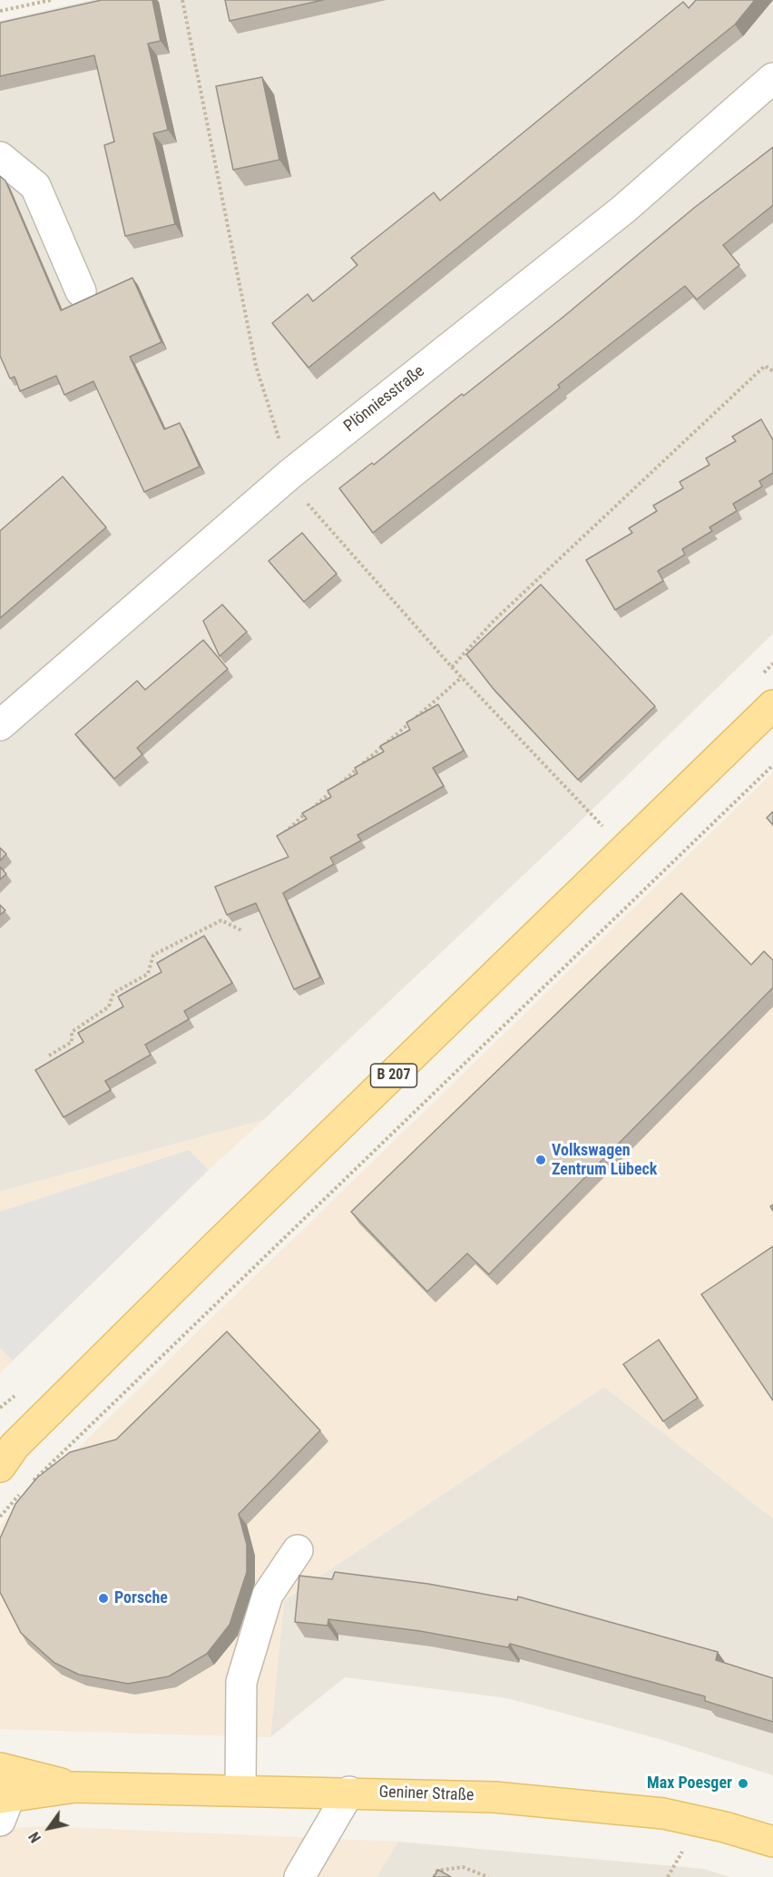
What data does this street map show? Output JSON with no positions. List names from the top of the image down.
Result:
{
  "streets": {
    "main road": ["B 207", "Geniner Straße"],
    "street": ["Plönniesstraße"]
  },
  "places": ["Volkswagen Zentrum Lübeck", "Porsche", "Max Poesger"],
  "north": "bottom left"
}
